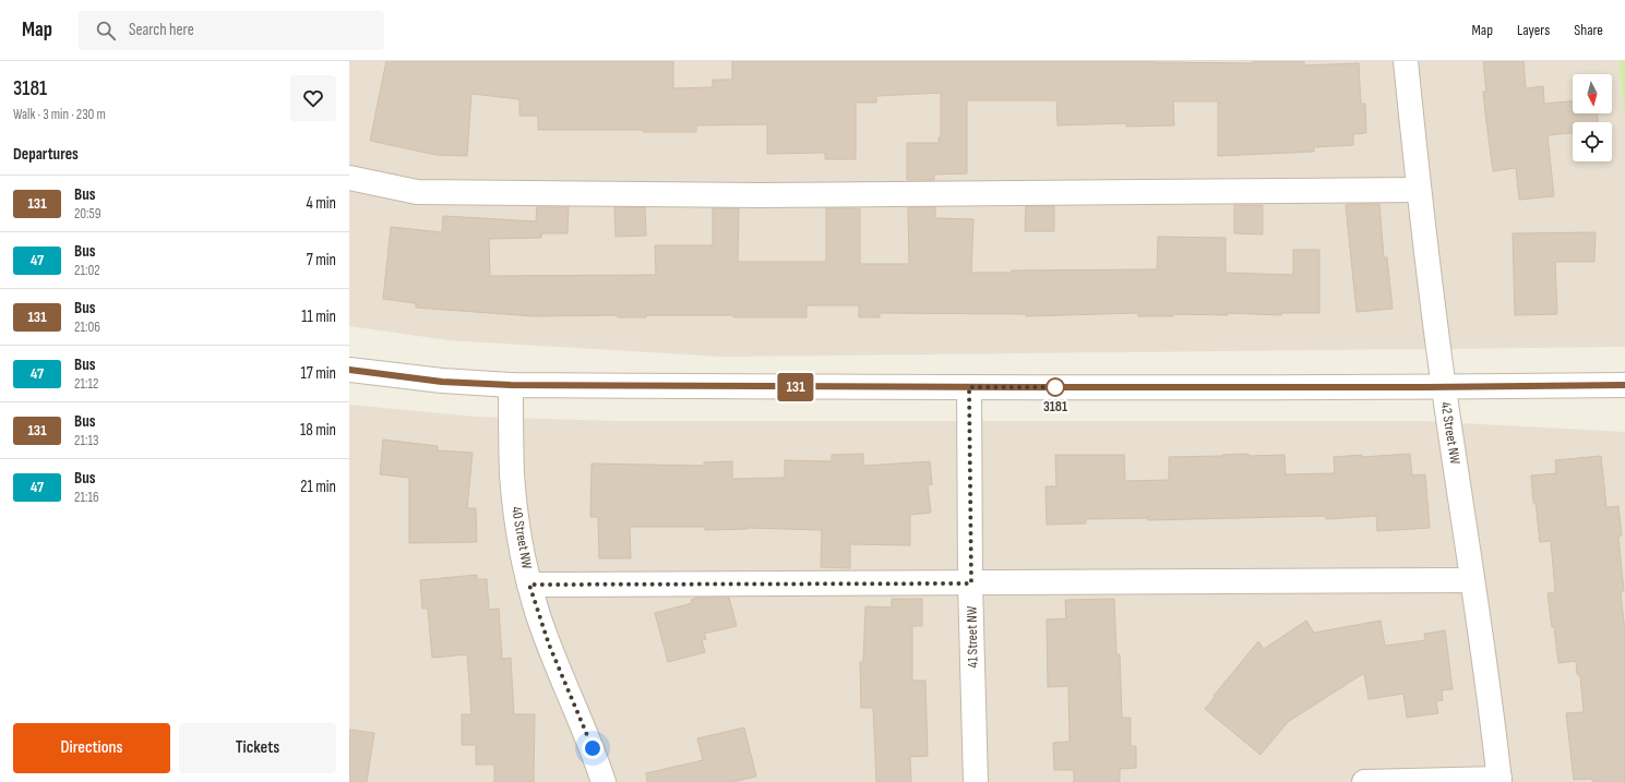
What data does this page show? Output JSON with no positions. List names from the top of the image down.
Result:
{
  "streets": {
    "street": ["42 Street NW", "40 Street NW", "41 Street NW"]
  },
  "places": ["3181"],
  "lines": ["bus line 131"],
  "north": "bottom",
  "page": {
    "header": "Map",
    "search": "Search here",
    "nav": ["Map", "Layers", "Share"],
    "heading": [
      ["3181", "Walk · 3 min · 230 m"],
      "Departures"
    ],
    "on_map": "131",
    "list": [
      {
        "mark": "131",
        "name": "Bus",
        "note": "20:59",
        "value": "4 min"
      },
      {
        "mark": "47",
        "name": "Bus",
        "note": "21:02",
        "value": "7 min"
      },
      {
        "mark": "131",
        "name": "Bus",
        "note": "21:06",
        "value": "11 min"
      },
      {
        "mark": "47",
        "name": "Bus",
        "note": "21:12",
        "value": "17 min"
      },
      {
        "mark": "131",
        "name": "Bus",
        "note": "21:13",
        "value": "18 min"
      },
      {
        "mark": "47",
        "name": "Bus",
        "note": "21:16",
        "value": "21 min"
      }
    ],
    "buttons": ["Directions", "Tickets"]
  }
}
